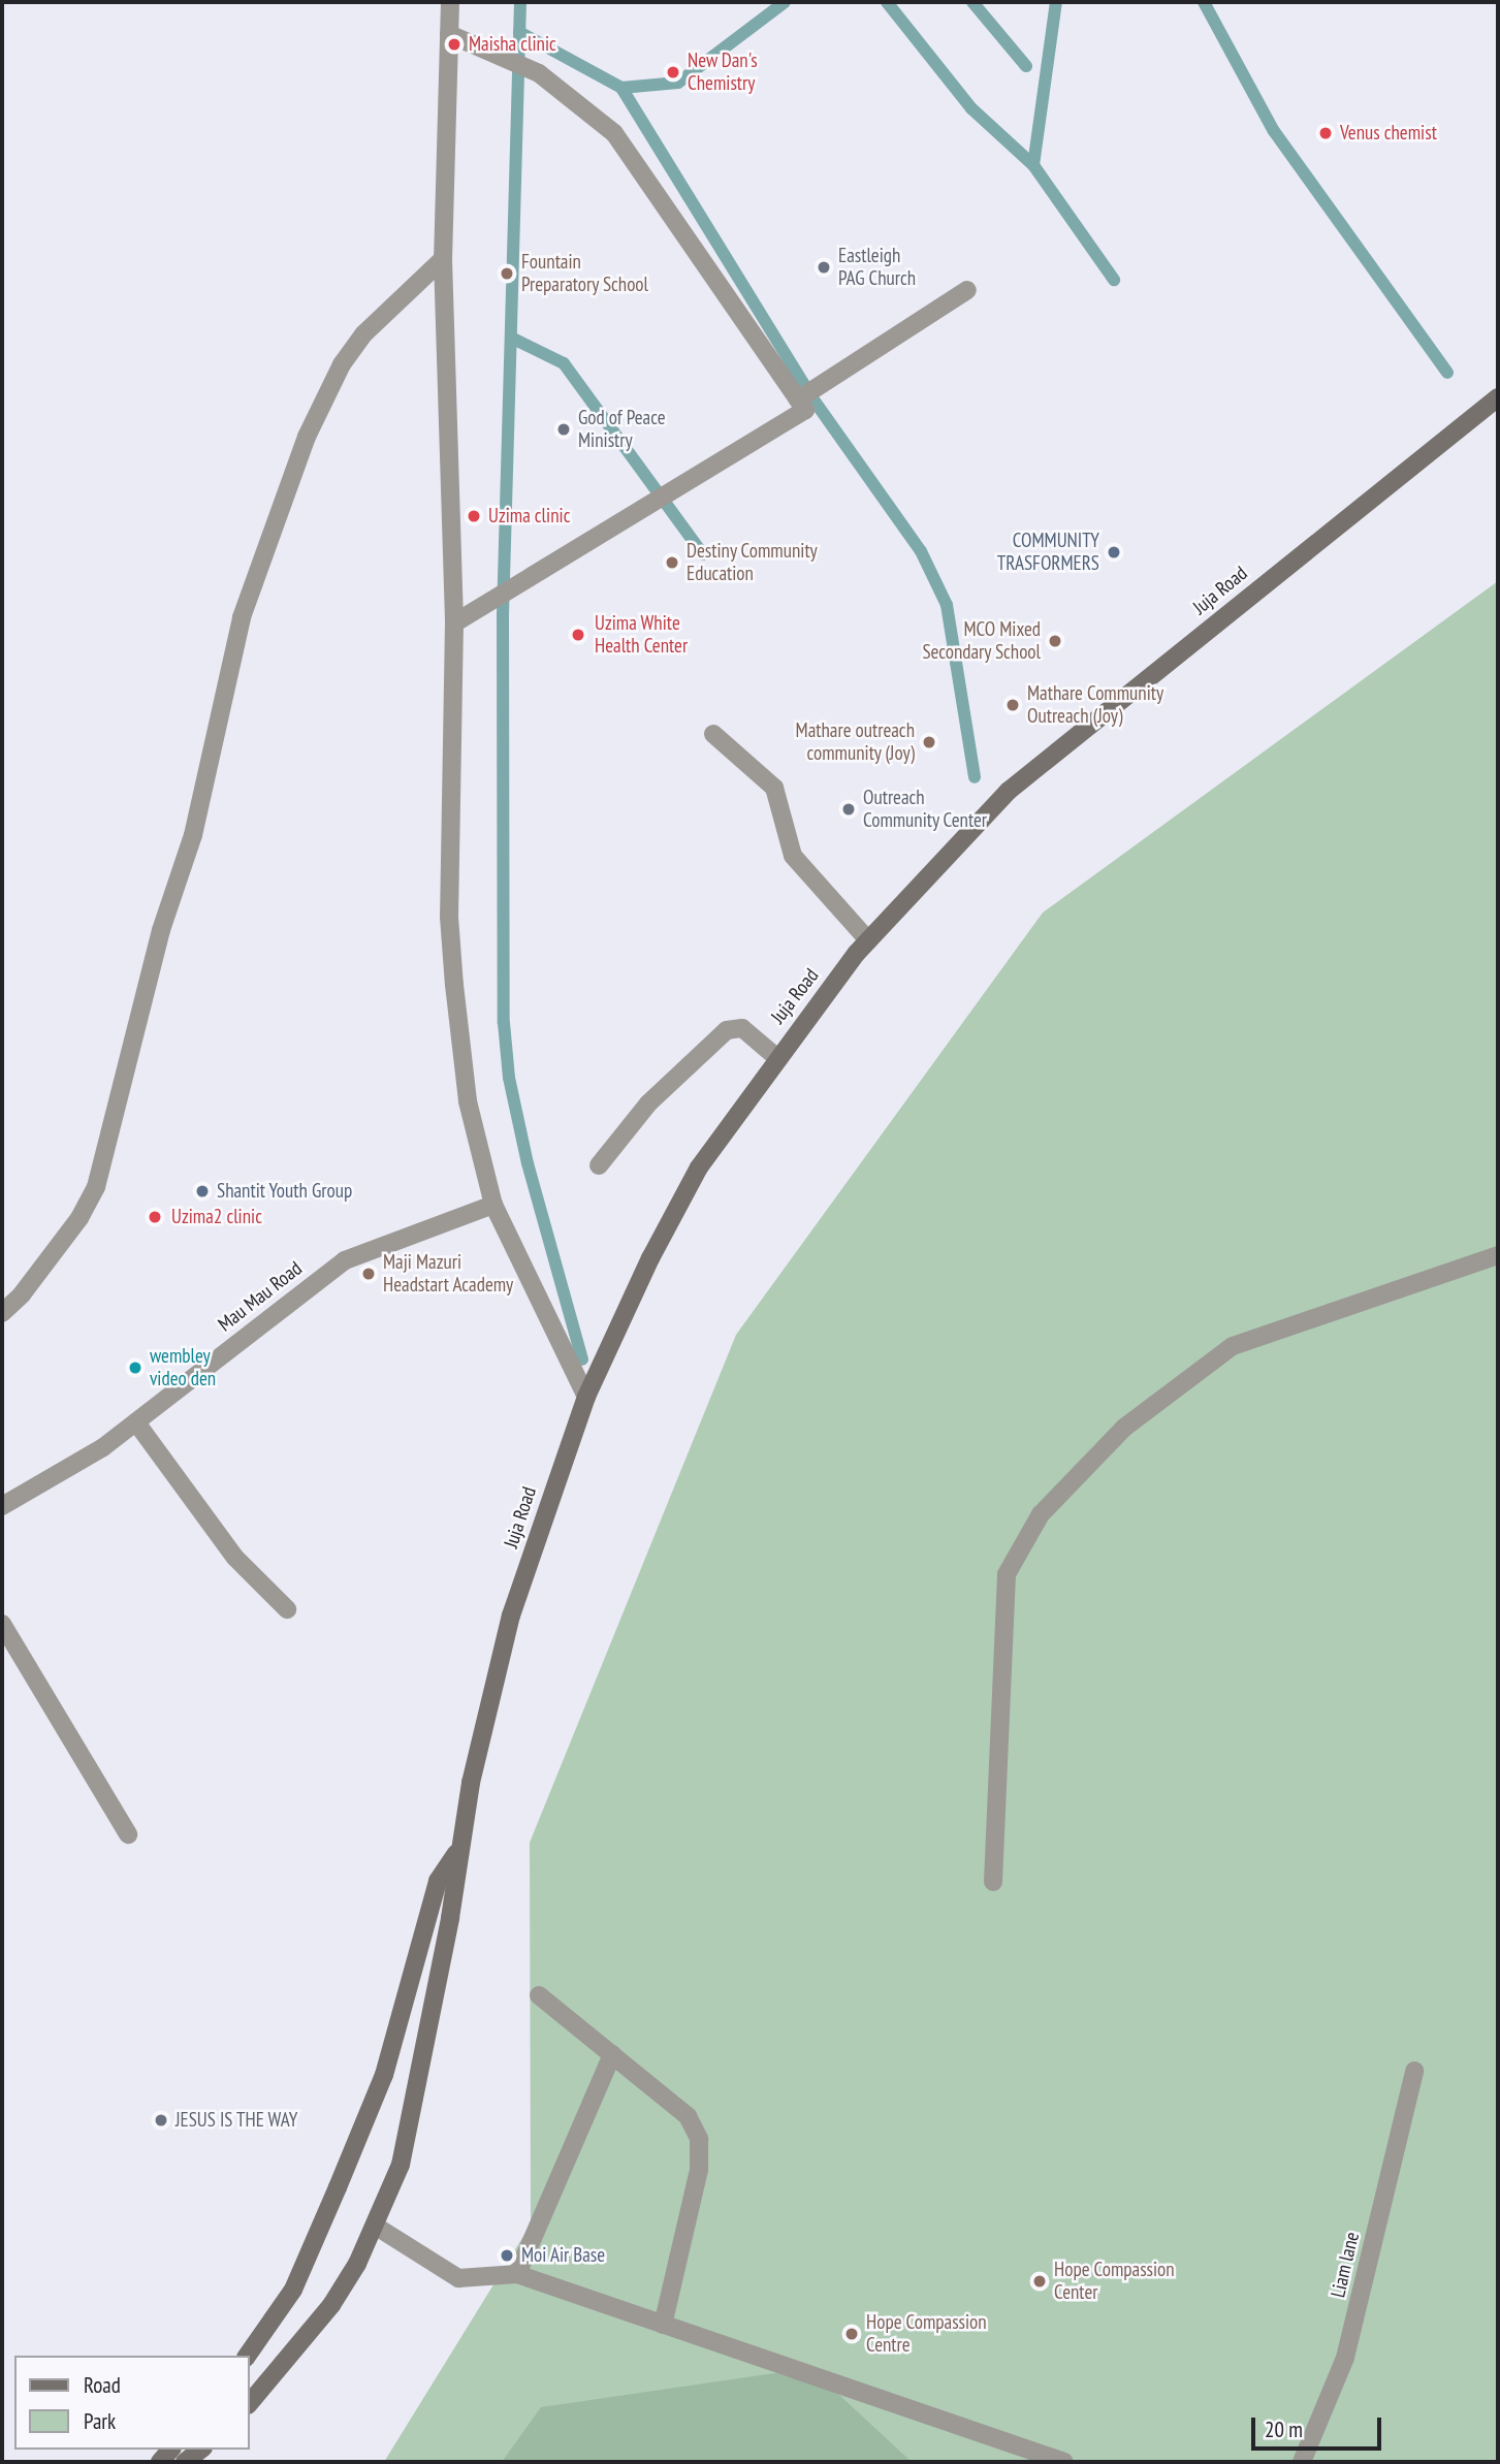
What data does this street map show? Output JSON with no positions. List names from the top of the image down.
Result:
{
  "streets": {
    "main road": ["Juja Road"],
    "street": ["Mau Mau Road", "Liam lane"]
  },
  "places": [
    "Maisha clinic",
    "New Dan's Chemistry",
    "Venus chemist",
    "Eastleigh PAG Church",
    "Fountain Preparatory School",
    "God of Peace Ministry",
    "Uzima clinic",
    "COMMUNITY TRASFORMERS",
    "Destiny Community Education",
    "Uzima White Health Center",
    "MCO Mixed Secondary School",
    "Mathare Community Outreach (Joy)",
    "Mathare outreach community (Joy)",
    "Outreach Community Center",
    "Shantit Youth Group",
    "Uzima2 clinic",
    "Maji Mazuri Headstart Academy",
    "wembley video den",
    "JESUS IS THE WAY",
    "Moi Air Base",
    "Hope Compassion Center",
    "Hope Compassion Centre"
  ],
  "legend": ["Road", "Park"],
  "scale_bar": "20 m"
}
